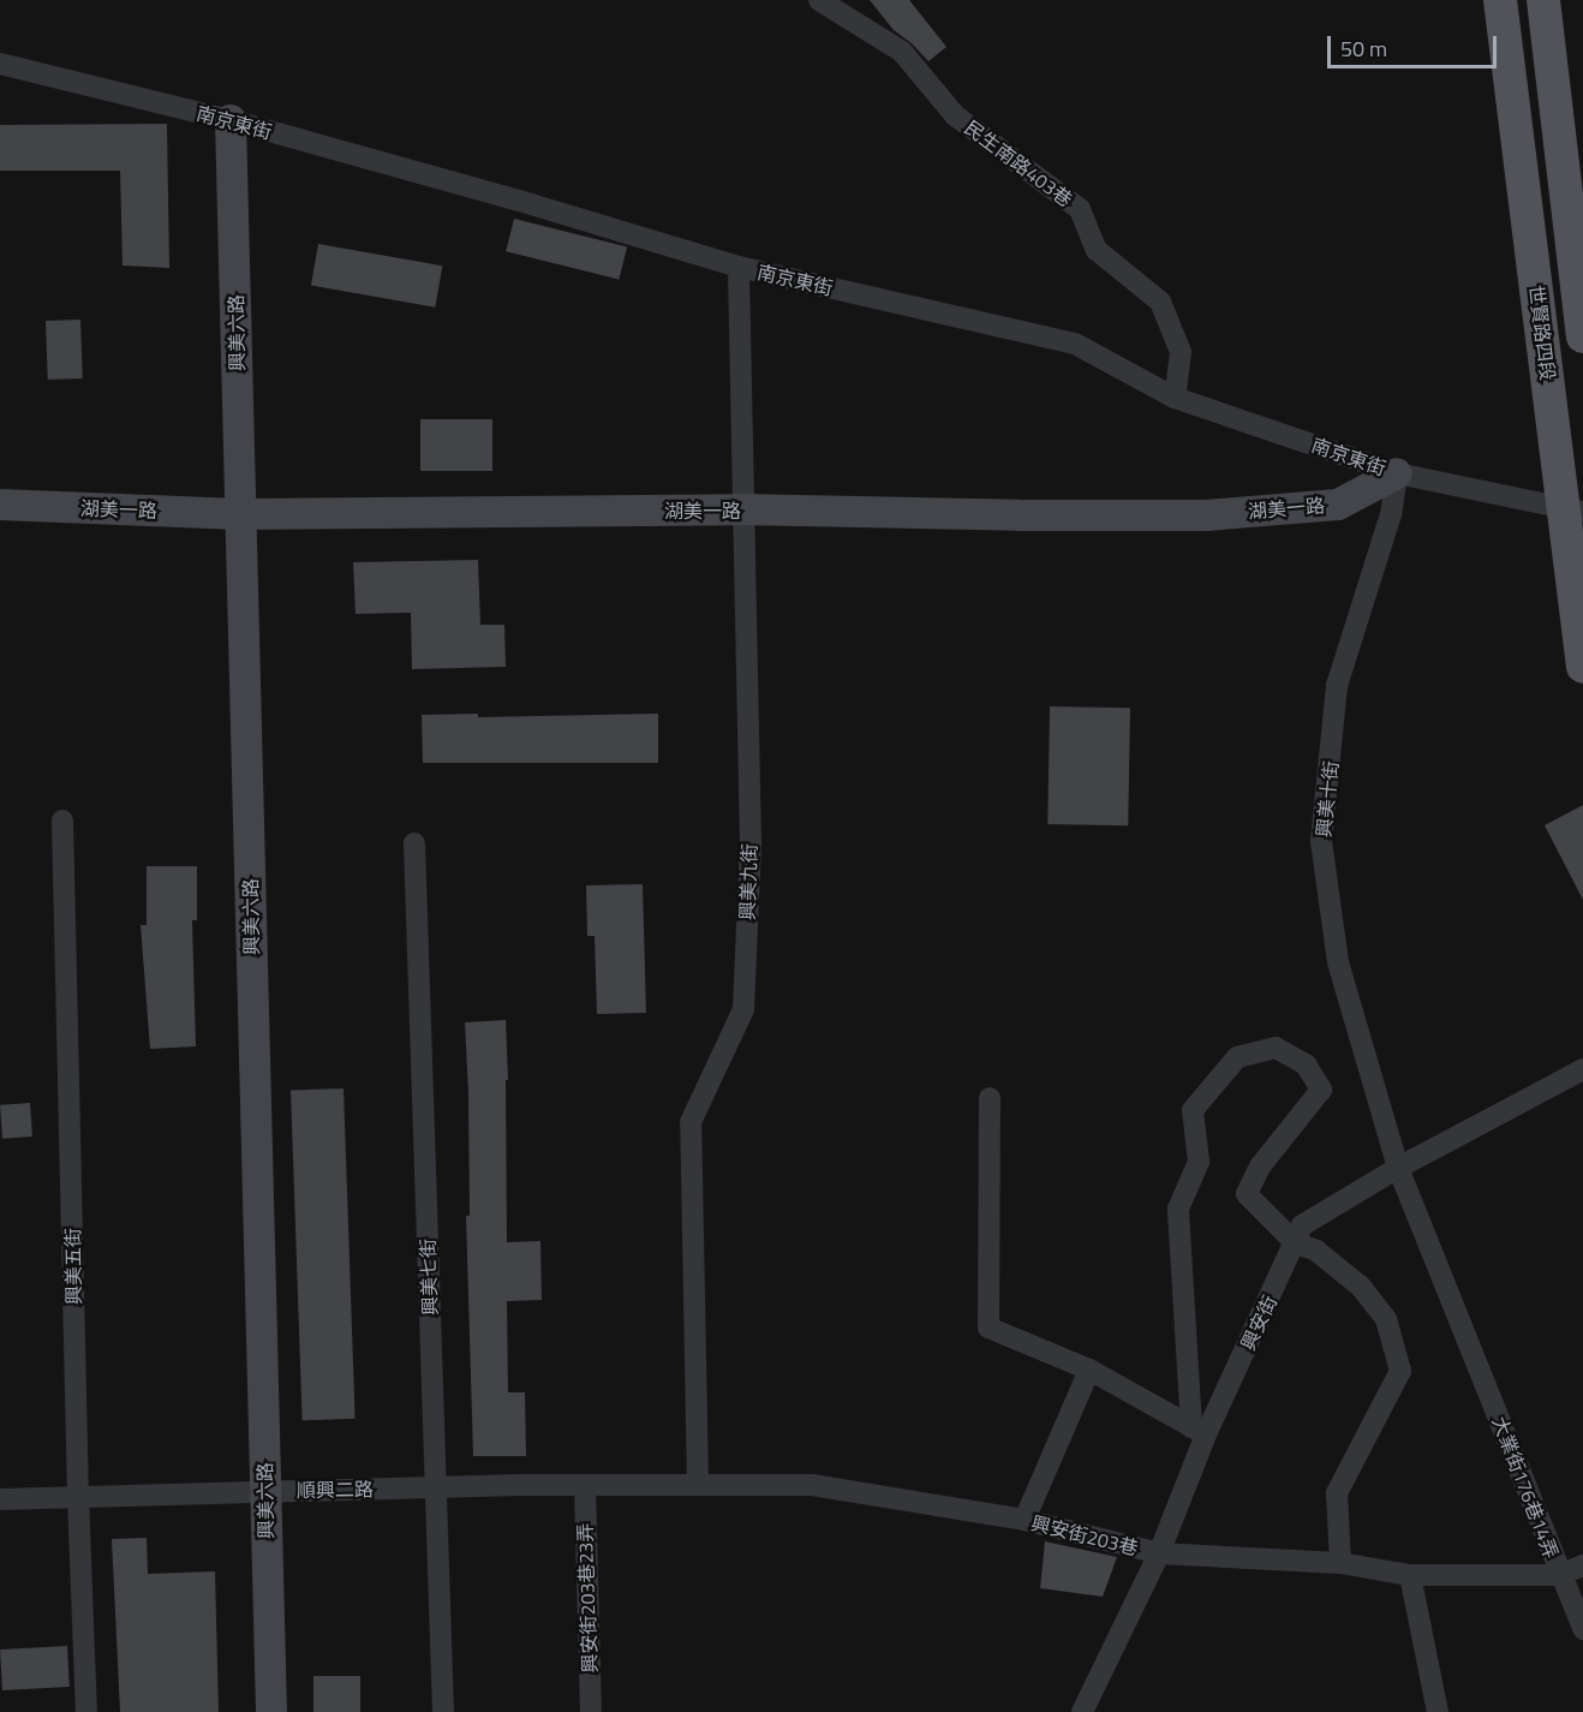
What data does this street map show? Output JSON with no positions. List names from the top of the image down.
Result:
{
  "streets": {
    "main road": ["世賢路四段"],
    "street": [
      "南京東街",
      "民生南路403巷",
      "興美六路",
      "湖美一路",
      "興美十街",
      "興美九街",
      "興美五街",
      "興美七街",
      "興安街",
      "大業街176巷14弄",
      "順興二路",
      "興安街203巷",
      "興安街203巷23弄"
    ]
  },
  "crossings": [
    ["南京東街", "民生南路403巷"],
    ["南京東街", "興美六路"],
    ["南京東街", "世賢路四段"],
    ["南京東街", "湖美一路"],
    ["南京東街", "興美十街"],
    ["南京東街", "興美九街"],
    ["興美六路", "湖美一路"],
    ["興美六路", "順興二路"],
    ["湖美一路", "興美十街"],
    ["湖美一路", "興美九街"],
    ["興美十街", "興安街"],
    ["興美十街", "大業街176巷14弄"],
    ["興美九街", "興安街203巷"],
    ["興美五街", "順興二路"],
    ["興美七街", "順興二路"],
    ["興安街", "興安街203巷"],
    ["大業街176巷14弄", "興安街203巷"],
    ["順興二路", "興安街203巷"],
    ["順興二路", "興安街203巷23弄"],
    ["興安街203巷", "興安街203巷23弄"]
  ],
  "scale_bar": "50 m"
}
